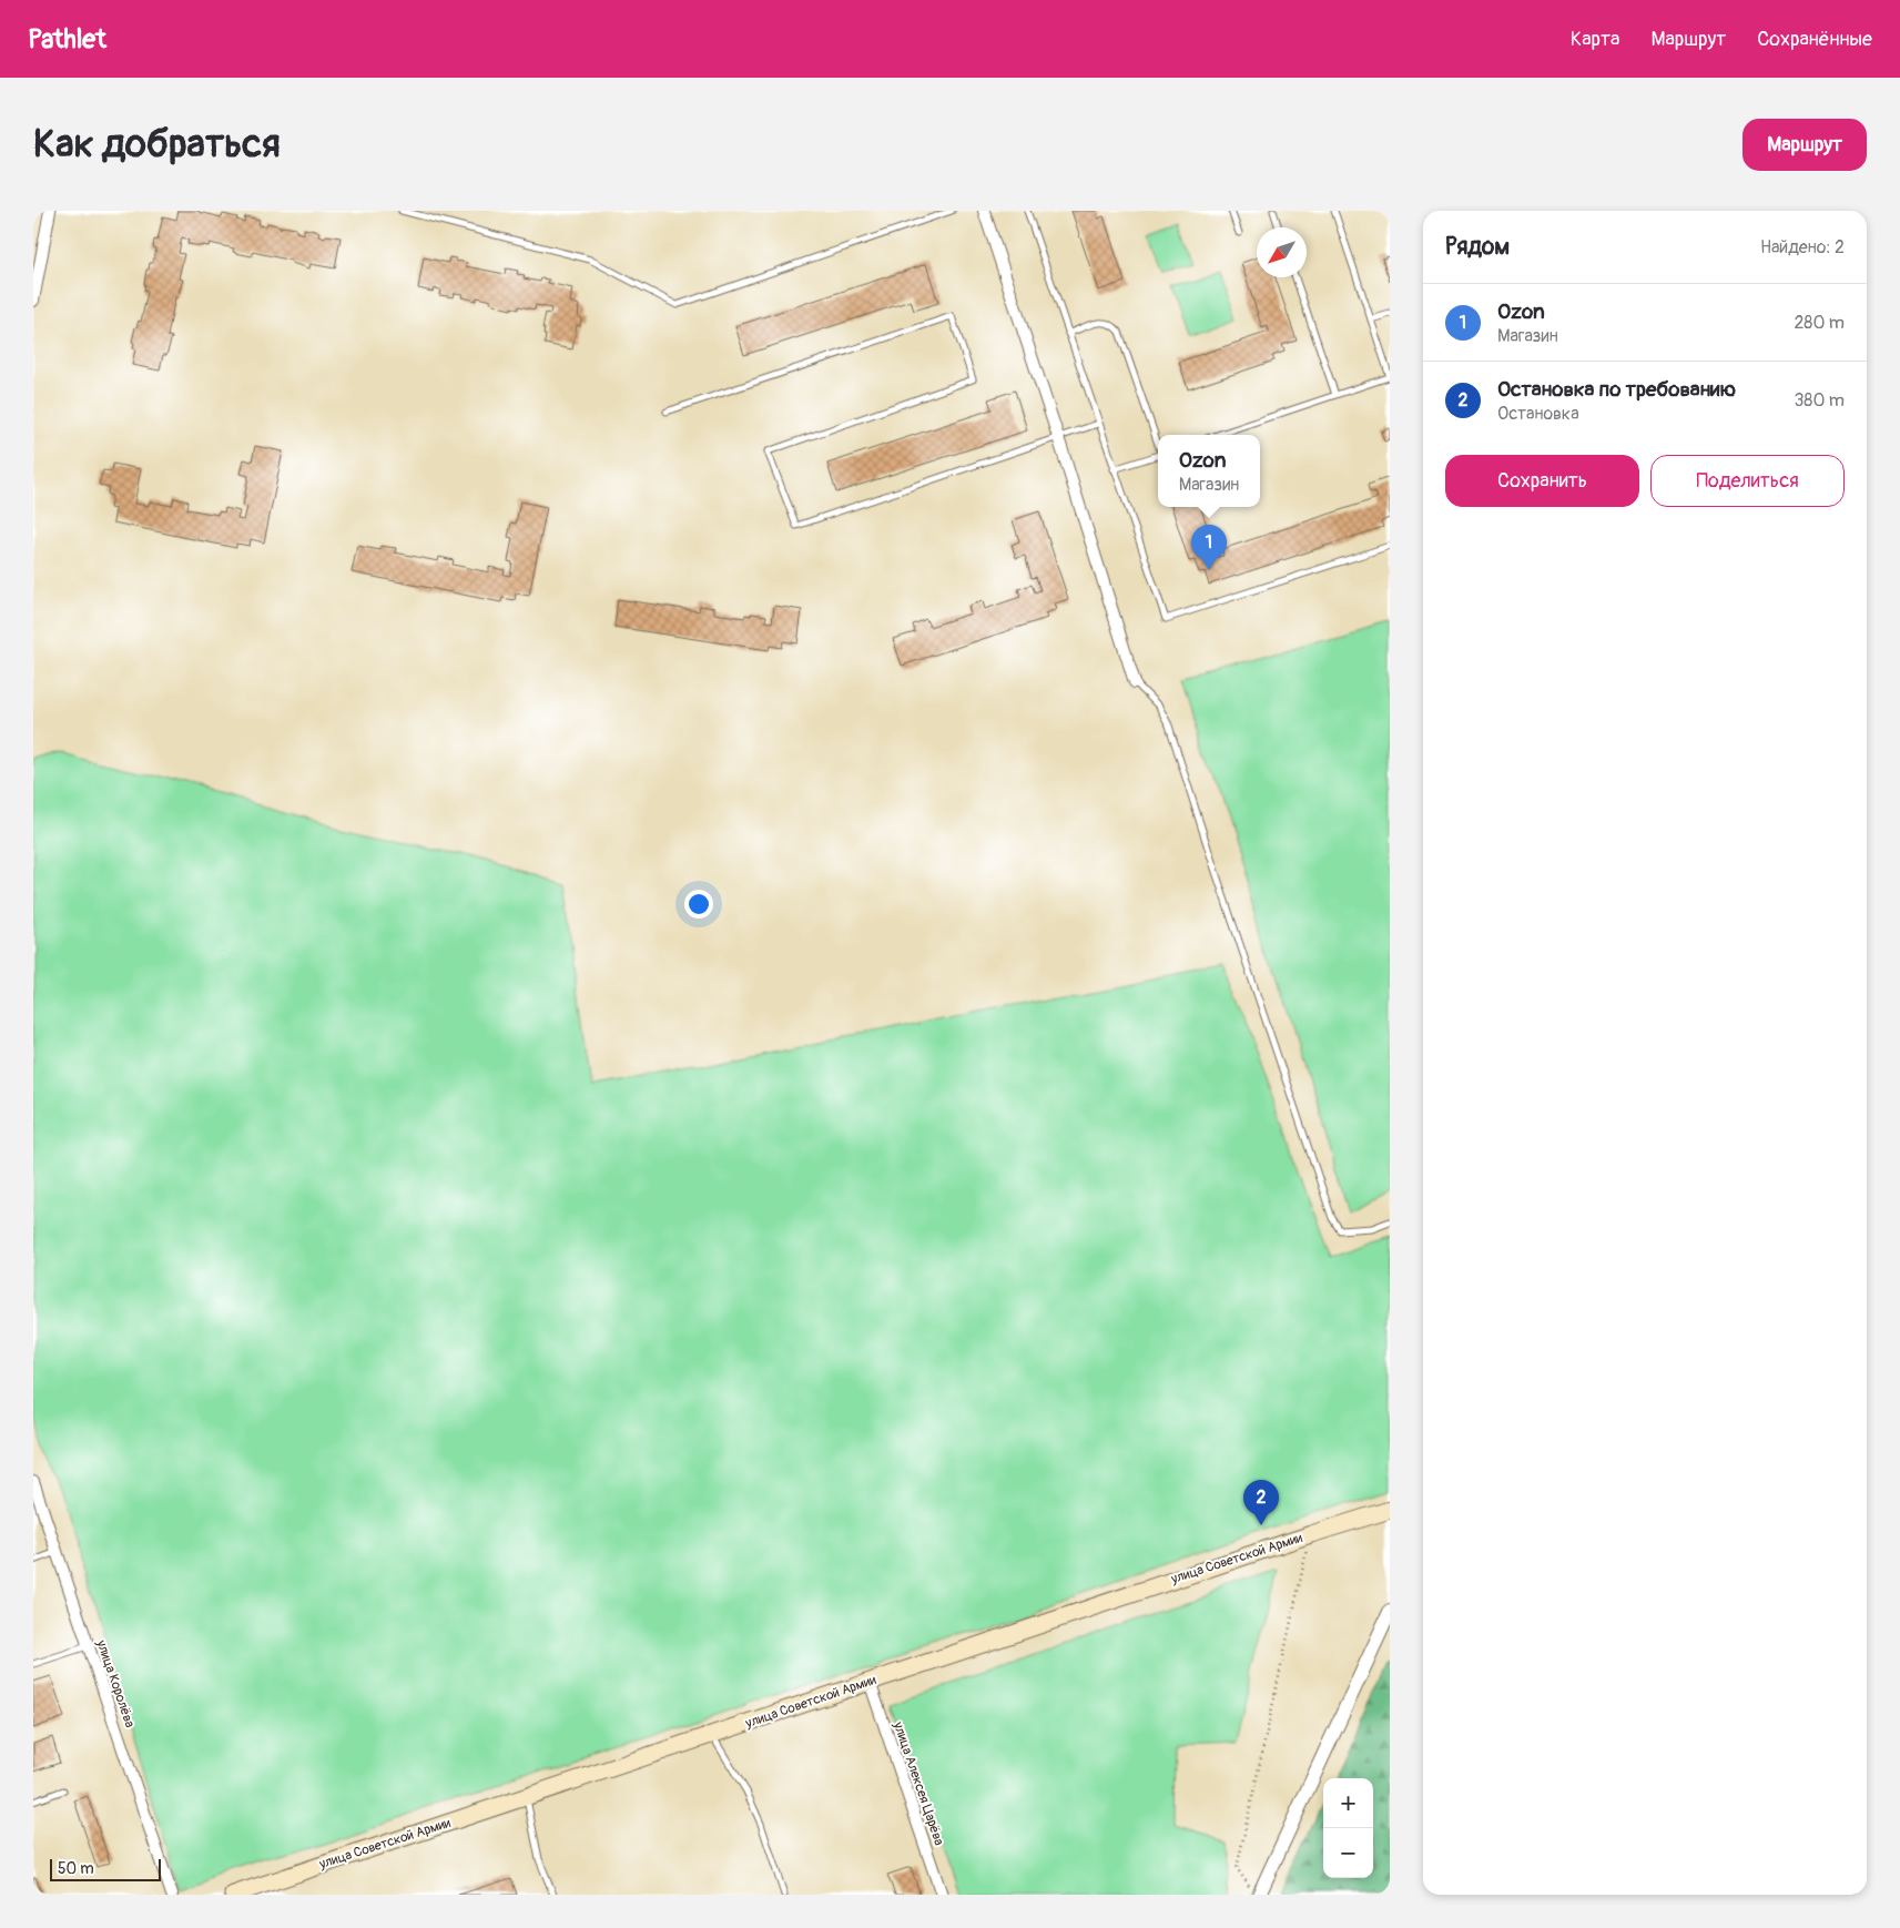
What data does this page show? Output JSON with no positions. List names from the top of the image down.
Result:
{
  "streets": {
    "main road": ["улица Советской Армии"],
    "street": ["улица Королёва", "улица Алексея Царёва"]
  },
  "crossings": [
    ["улица Советской Армии", "улица Алексея Царёва"]
  ],
  "scale_bar": "50 m",
  "north": "bottom left",
  "page": {
    "header": "Pathlet",
    "nav": ["Карта", "Маршрут", "Сохранённые"],
    "buttons": [
      "Маршрут",
      ["Сохранить", "Поделиться"]
    ],
    "title": "Как добраться",
    "heading": ["Рядом", "Найдено: 2"],
    "list": [
      {
        "mark": "1",
        "name": "Ozon",
        "note": "Магазин",
        "value": "280 m"
      },
      {
        "mark": "2",
        "name": "Остановка по требованию",
        "note": "Остановка",
        "value": "380 m"
      }
    ],
    "popup": ["Ozon", "Магазин"],
    "pins": ["1", "2"],
    "map_buttons": ["+", "−"],
    "scale": "50 m"
  }
}
